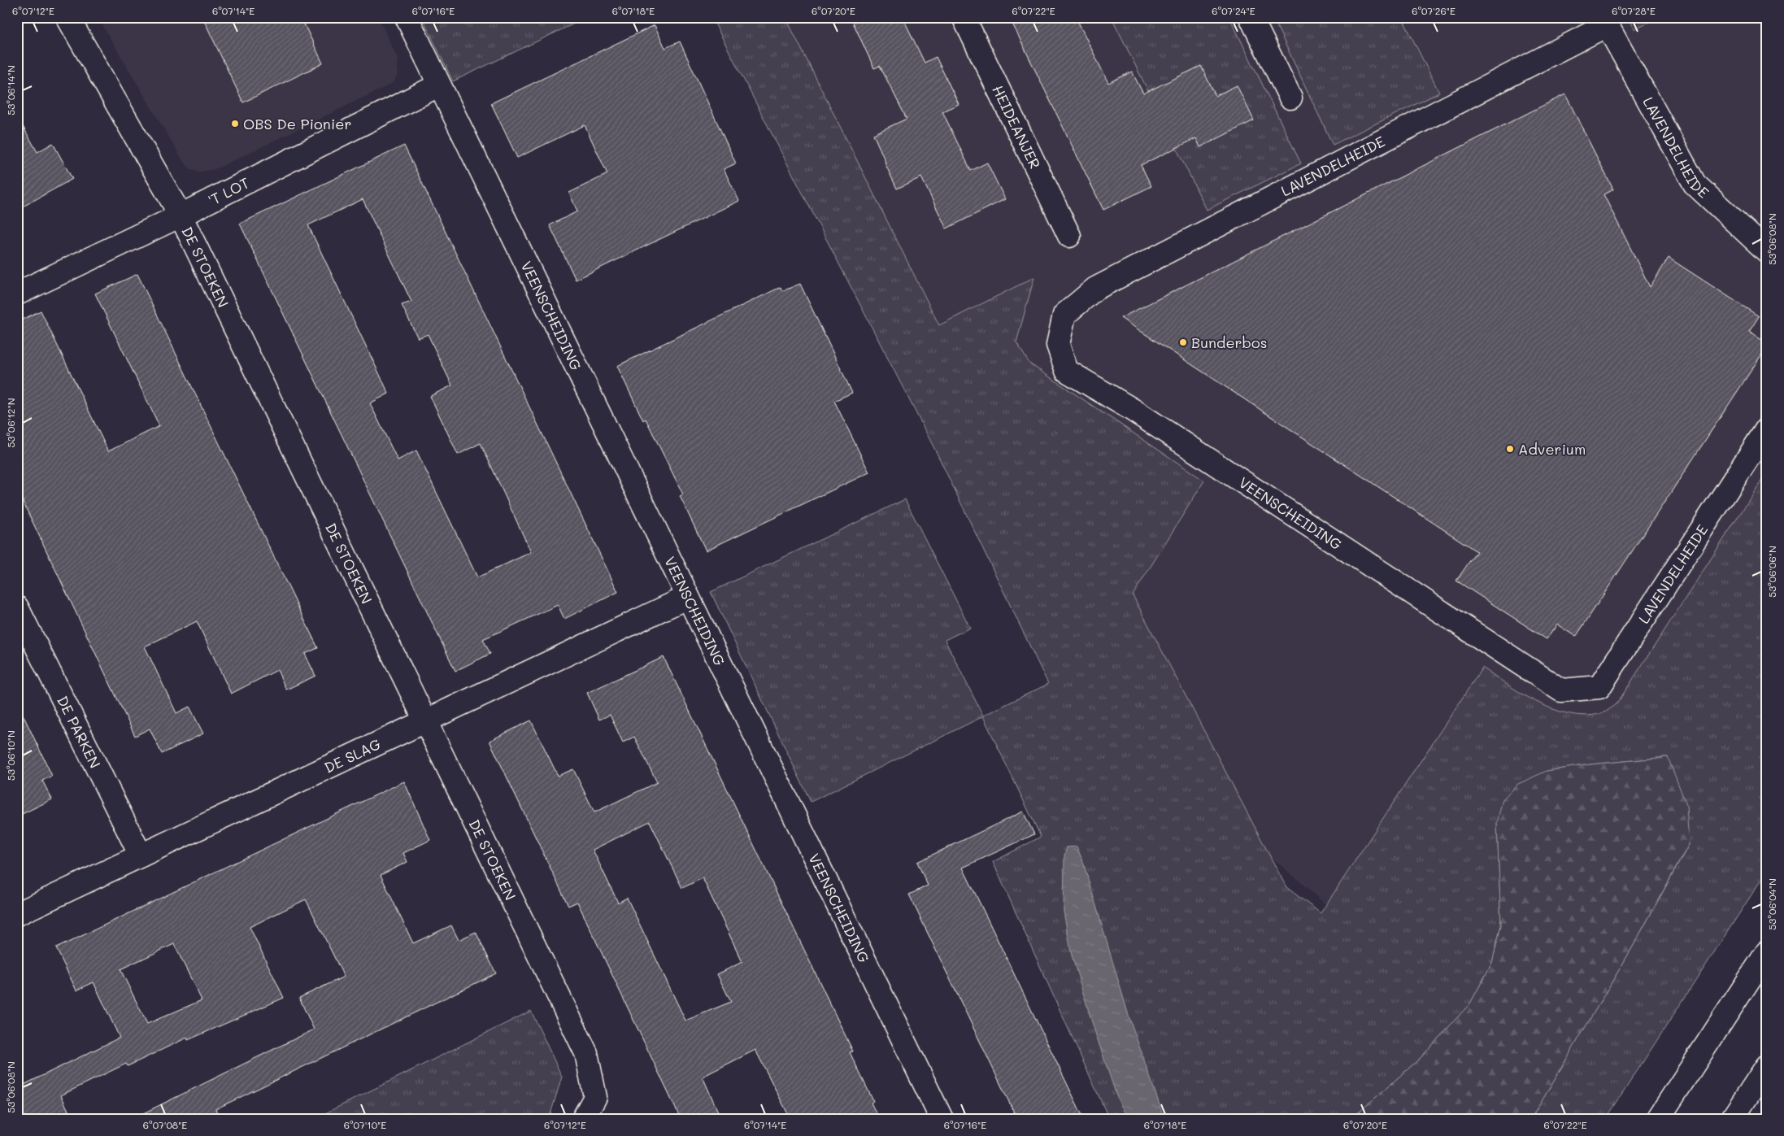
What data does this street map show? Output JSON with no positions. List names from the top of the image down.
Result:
{
  "streets": {
    "main road": [
      "HEIDEANJER",
      "LAVENDELHEIDE",
      "'T LOT",
      "DE STOEKEN",
      "VEENSCHEIDING",
      "DE PARKEN",
      "DE SLAG"
    ]
  },
  "crossings": [
    ["LAVENDELHEIDE", "VEENSCHEIDING"],
    ["'T LOT", "DE STOEKEN"],
    ["'T LOT", "VEENSCHEIDING"],
    ["DE STOEKEN", "DE SLAG"],
    ["VEENSCHEIDING", "DE SLAG"],
    ["DE PARKEN", "DE SLAG"]
  ],
  "places": ["OBS De Pionier", "Bunderbos", "Adverium"],
  "coordinates": [
    "6°07'12\"E",
    "6°07'14\"E",
    "6°07'16\"E",
    "6°07'18\"E",
    "6°07'20\"E",
    "6°07'22\"E",
    "6°07'24\"E",
    "6°07'26\"E",
    "6°07'28\"E",
    "53°06'14\"N",
    "53°06'08\"N",
    "53°06'12\"N",
    "53°06'06\"N",
    "53°06'10\"N",
    "53°06'04\"N",
    "6°07'08\"E",
    "6°07'10\"E"
  ]
}
